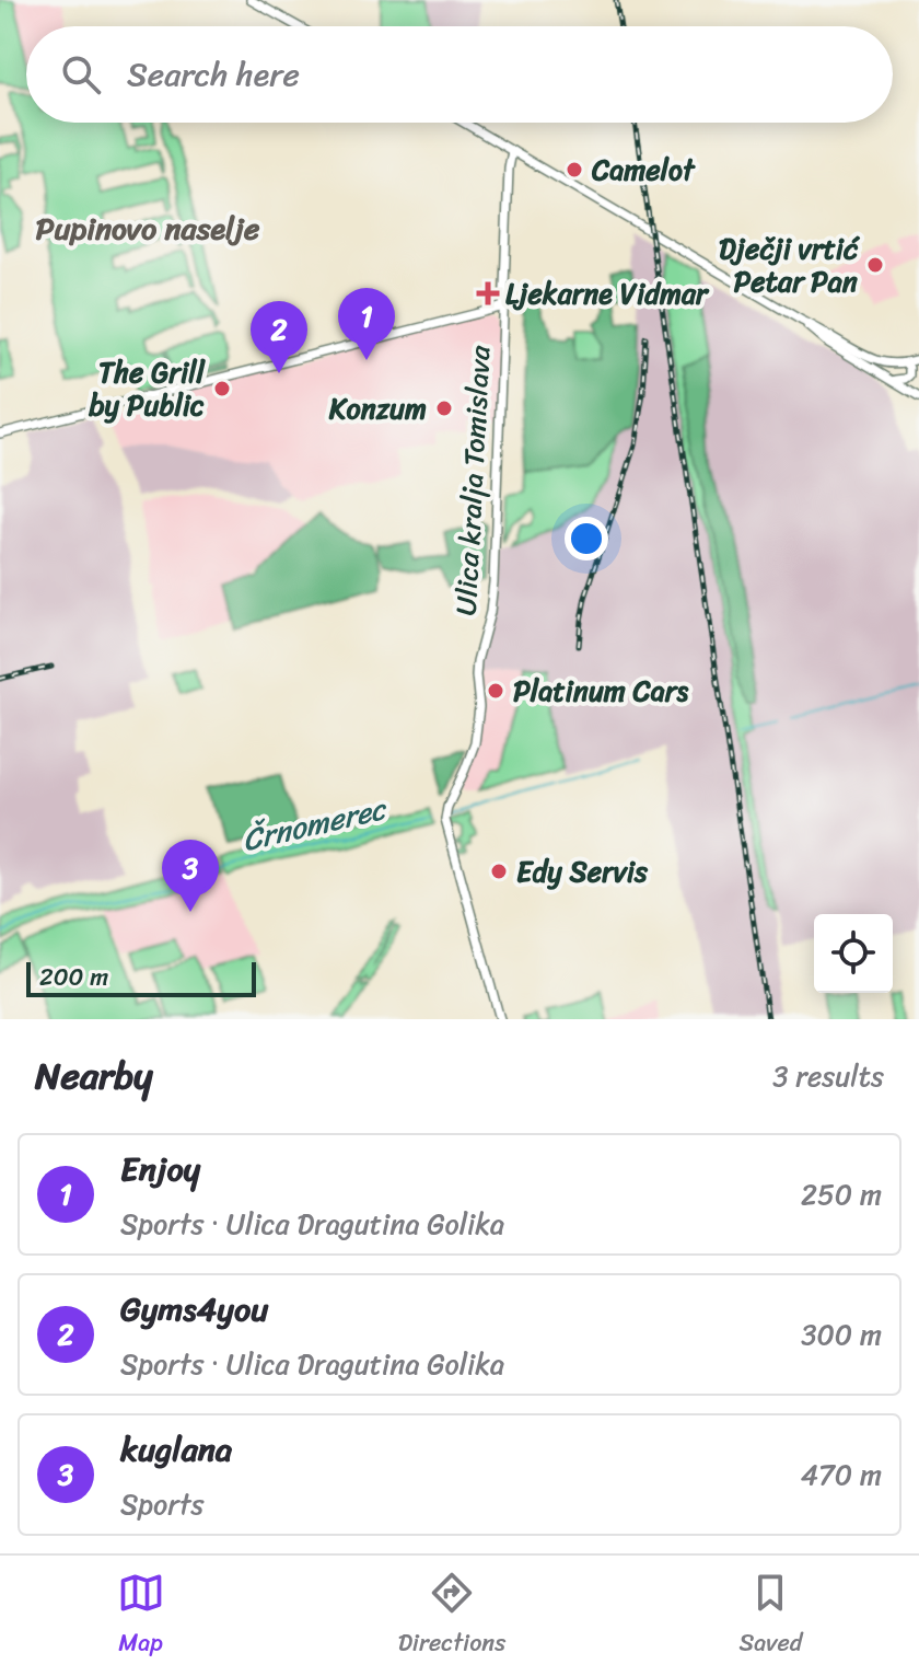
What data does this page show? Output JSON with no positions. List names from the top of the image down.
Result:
{
  "streets": {
    "street": ["Ulica kralja Tomislava"]
  },
  "districts": ["Pupinovo naselje"],
  "water": ["Črnomerec"],
  "places": {
    "other": [
      "Camelot",
      "Dječji vrtić Petar Pan",
      "The Grill by Public",
      "Konzum",
      "Platinum Cars",
      "Edy Servis"
    ],
    "health": ["Ljekarne Vidmar"]
  },
  "scale_bar": "200 m",
  "page": {
    "search": "Search here",
    "pins": ["1", "2", "3"],
    "scale": "200 m",
    "heading": ["Nearby", "3 results"],
    "list": [
      {
        "mark": "1",
        "name": "Enjoy",
        "note": "Sports · Ulica Dragutina Golika",
        "value": "250 m"
      },
      {
        "mark": "2",
        "name": "Gyms4you",
        "note": "Sports · Ulica Dragutina Golika",
        "value": "300 m"
      },
      {
        "mark": "3",
        "name": "kuglana",
        "note": "Sports",
        "value": "470 m"
      }
    ],
    "nav": ["Map", "Directions", "Saved"]
  }
}
